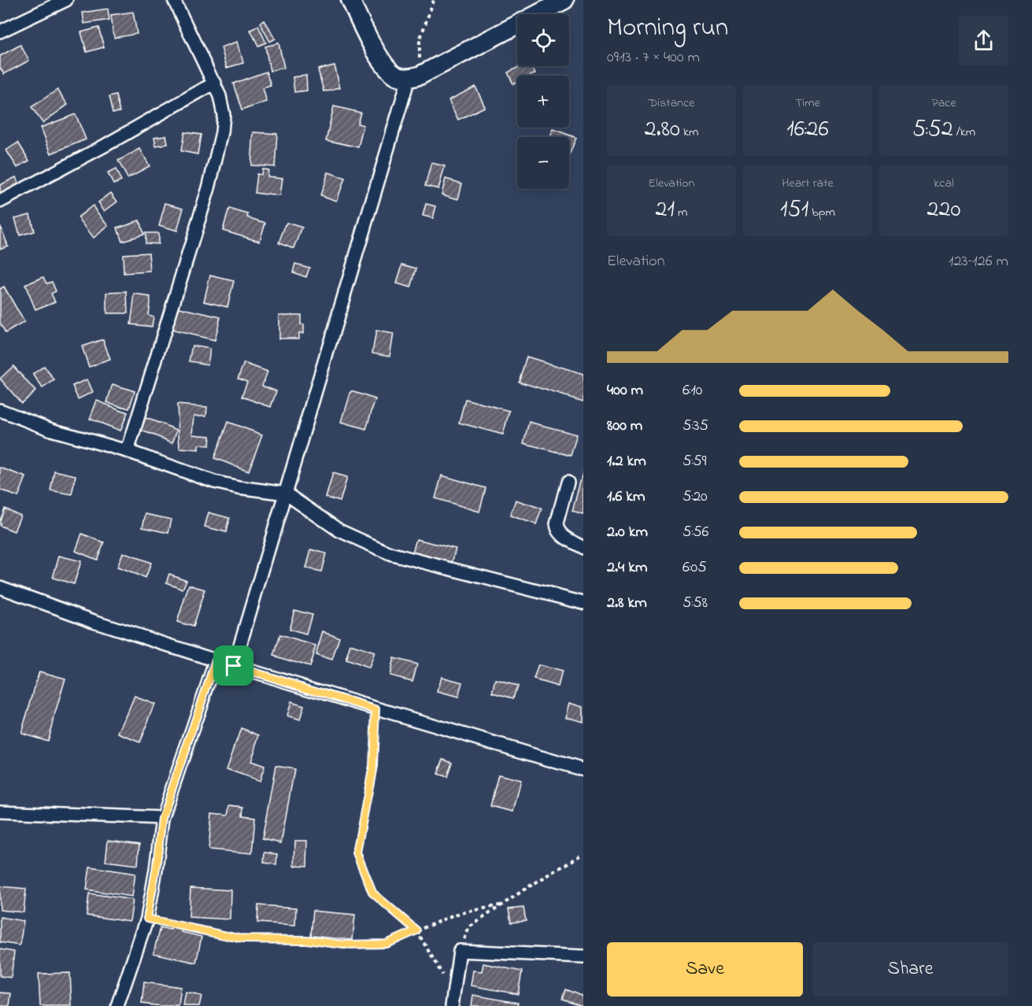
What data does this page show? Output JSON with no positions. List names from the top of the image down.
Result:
{
  "page": {
    "heading": ["Morning run", "09:13 · 7 × 400 m"],
    "map_buttons": ["+", "−"],
    "stats": [
      ["Distance", "2.80 km"],
      ["Time", "16:26"],
      ["Pace", "5:52 /km"],
      ["Elevation", "21 m"],
      ["Heart rate", "151 bpm"],
      ["kcal", "220"]
    ],
    "chart": ["Elevation", "123–126 m"],
    "list": [
      {
        "name": "400 m",
        "note": "6:10"
      },
      {
        "name": "800 m",
        "note": "5:35"
      },
      {
        "name": "1.2 km",
        "note": "5:59"
      },
      {
        "name": "1.6 km",
        "note": "5:20"
      },
      {
        "name": "2.0 km",
        "note": "5:56"
      },
      {
        "name": "2.4 km",
        "note": "6:05"
      },
      {
        "name": "2.8 km",
        "note": "5:58"
      }
    ],
    "buttons": ["Save", "Share"]
  }
}
